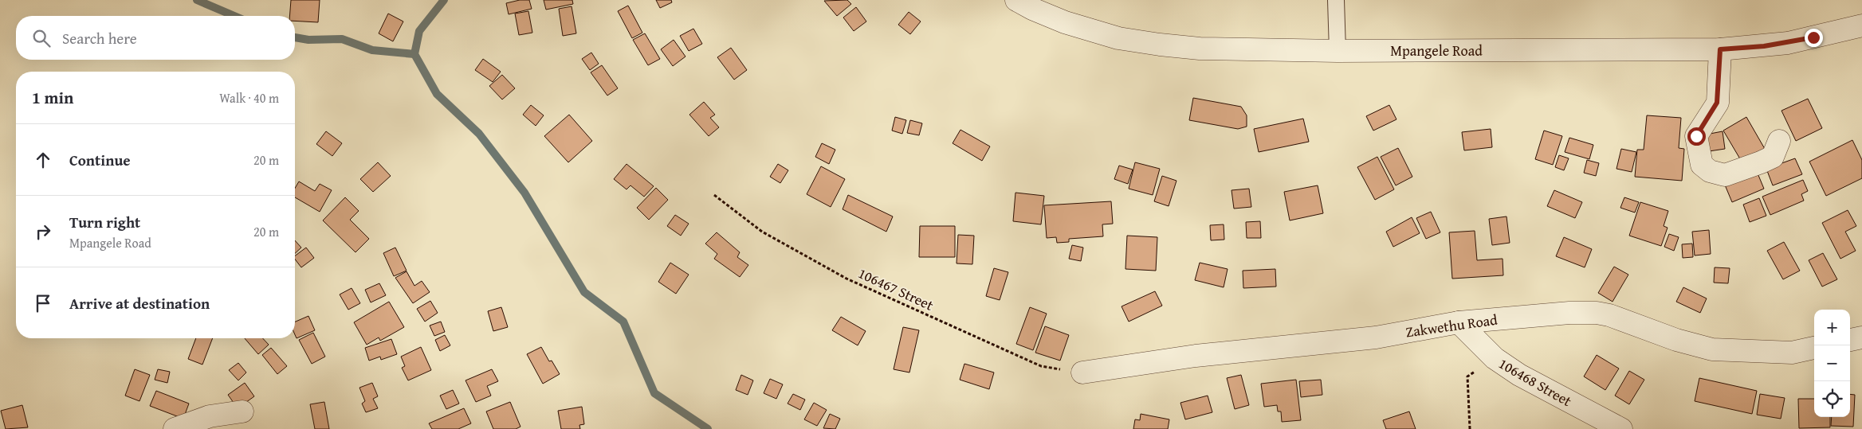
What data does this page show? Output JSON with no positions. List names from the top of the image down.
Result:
{
  "streets": {
    "street": ["Mpangele Road", "Zakwethu Road", "106468 Street"],
    "path": ["106467 Street"]
  },
  "crossings": [
    ["106467 Street", "Zakwethu Road"],
    ["Zakwethu Road", "106468 Street"]
  ],
  "page": {
    "search": "Search here",
    "heading": ["1 min", "Walk · 40 m"],
    "list": [
      ["Continue", "20 m"],
      ["Turn right", "Mpangele Road", "20 m"],
      "Arrive at destination"
    ],
    "map_buttons": ["+", "−"]
  }
}
